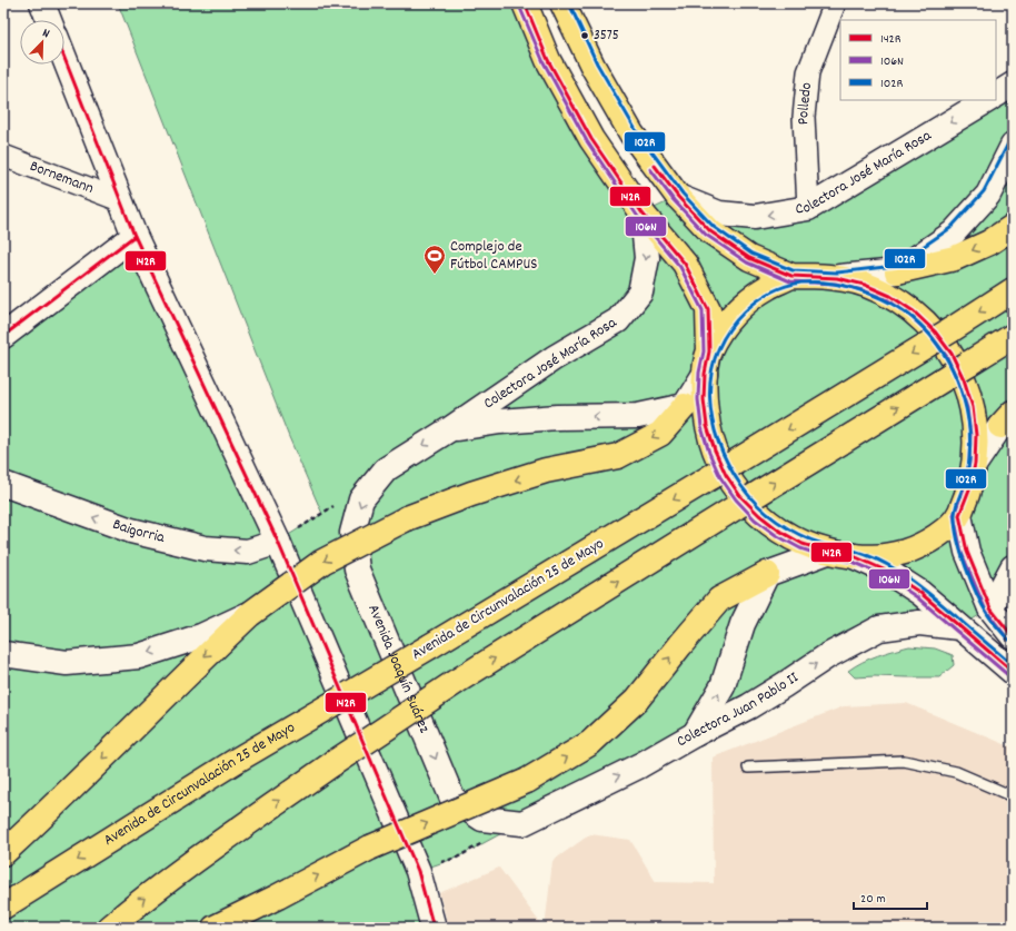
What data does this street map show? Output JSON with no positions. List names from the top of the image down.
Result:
{
  "streets": {
    "highway": ["Avenida de Circunvalación 25 de Mayo"],
    "street": [
      "Polledo",
      "Colectora José María Rosa",
      "Bornemann",
      "Baigorria",
      "Avenida Joaquín Suárez",
      "Colectora Juan Pablo II"
    ]
  },
  "crossings": [
    ["Polledo", "Colectora José María Rosa"],
    ["Colectora José María Rosa", "Avenida Joaquín Suárez"],
    ["Avenida Joaquín Suárez", "Colectora Juan Pablo II"]
  ],
  "one_way": ["Colectora Juan Pablo II"],
  "places": {
    "other": ["3575"],
    "sports": ["Complejo de Fútbol CAMPUS"]
  },
  "lines": ["transit line 142R", "transit line 102R", "transit line 106N"],
  "legend": ["142R", "106N", "102R"],
  "scale_bar": "20 m",
  "north": "top right"
}
